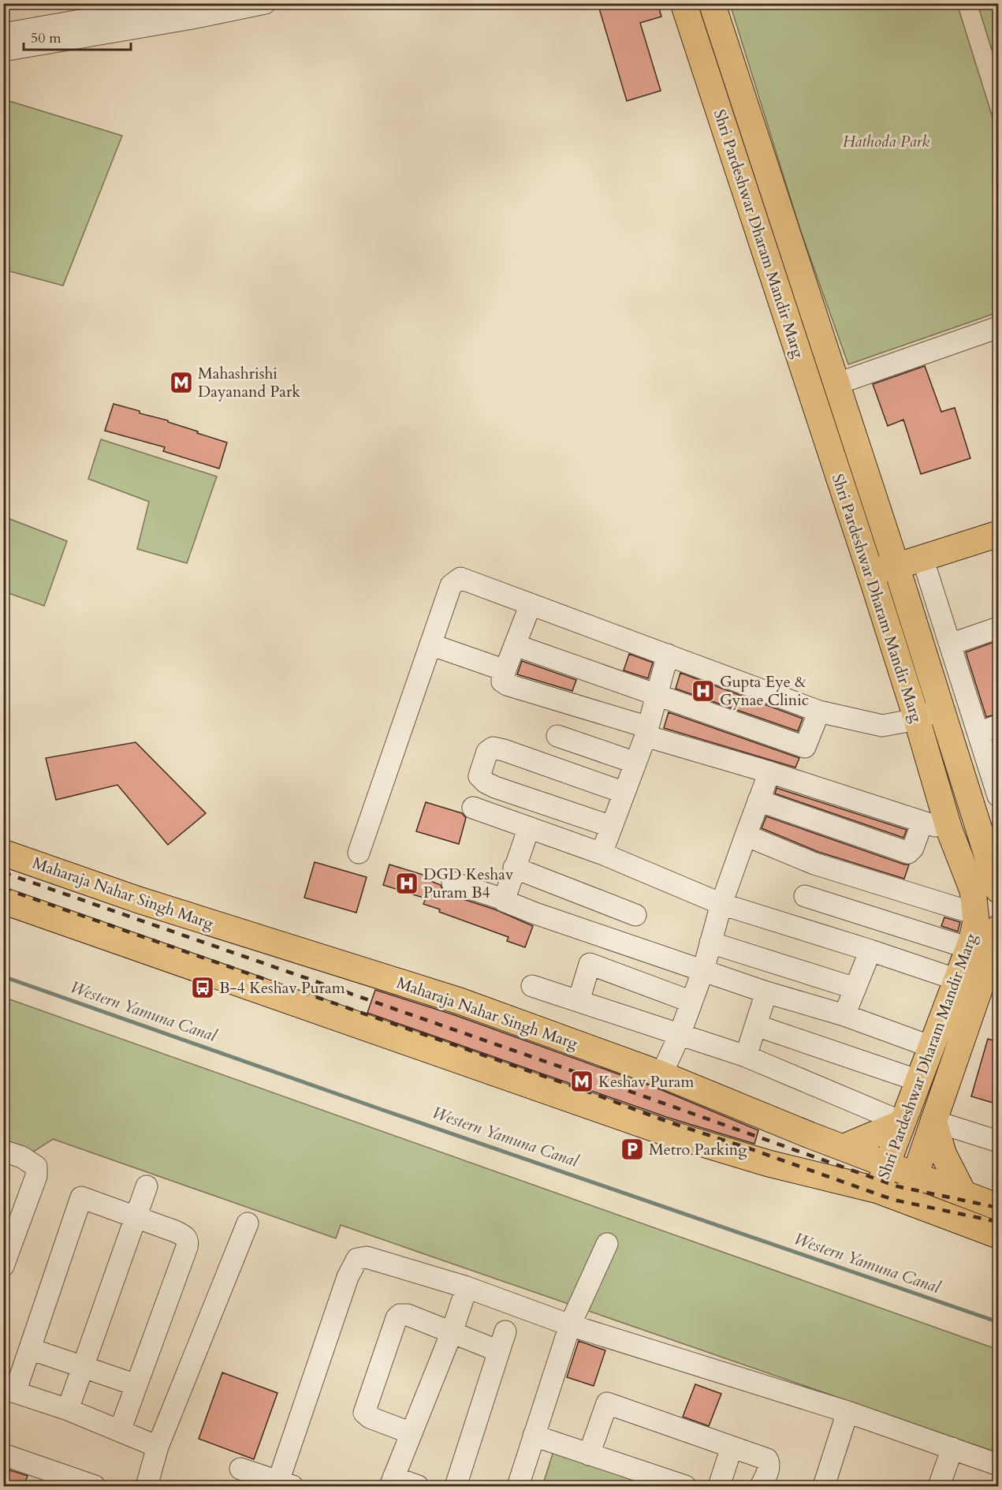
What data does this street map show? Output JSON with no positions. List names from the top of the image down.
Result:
{
  "streets": {
    "main road": ["Shri Pardeshwar Dharam Mandir Marg", "Maharaja Nahar Singh Marg"]
  },
  "crossings": [
    ["Shri Pardeshwar Dharam Mandir Marg", "Maharaja Nahar Singh Marg"]
  ],
  "water": ["Western Yamuna Canal"],
  "parks": ["Hathoda Park"],
  "places": {
    "metro station": ["Mahashrishi Dayanand Park", "Keshav Puram"],
    "hospital": ["Gupta Eye & Gynae Clinic", "DGD Keshav Puram B4"],
    "bus stop": ["B-4 Keshav Puram"],
    "parking": ["Metro Parking"]
  },
  "scale_bar": "50 m"
}
